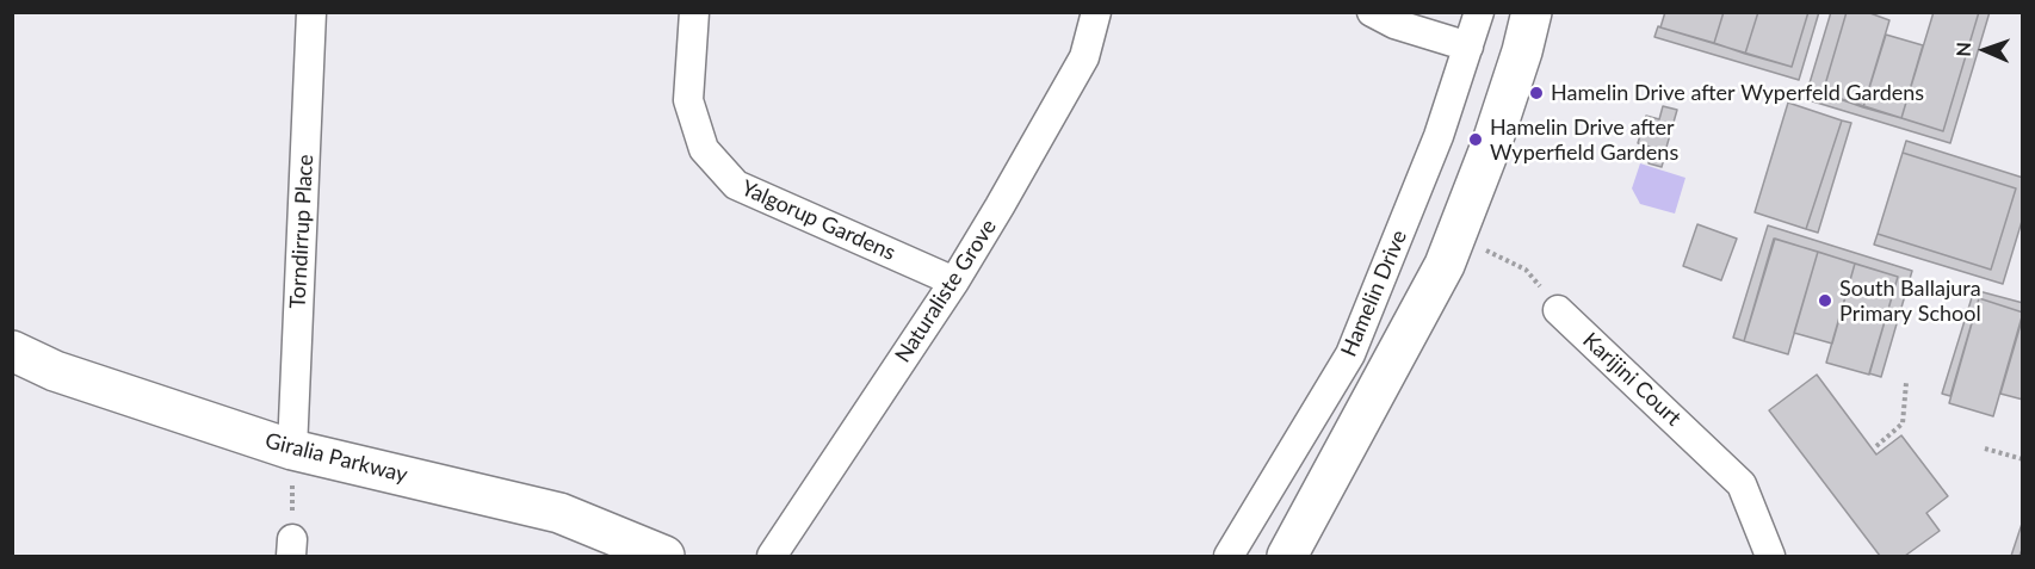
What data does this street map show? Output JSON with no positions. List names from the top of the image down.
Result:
{
  "streets": {
    "street": [
      "Yalgorup Gardens",
      "Torndirrup Place",
      "Naturaliste Grove",
      "Hamelin Drive",
      "Karijini Court",
      "Giralia Parkway"
    ]
  },
  "crossings": [
    ["Yalgorup Gardens", "Naturaliste Grove"],
    ["Torndirrup Place", "Giralia Parkway"]
  ],
  "places": ["Hamelin Drive after Wyperfeld Gardens", "Hamelin Drive after Wyperfield Gardens", "South Ballajura Primary School"],
  "north": "left"
}
